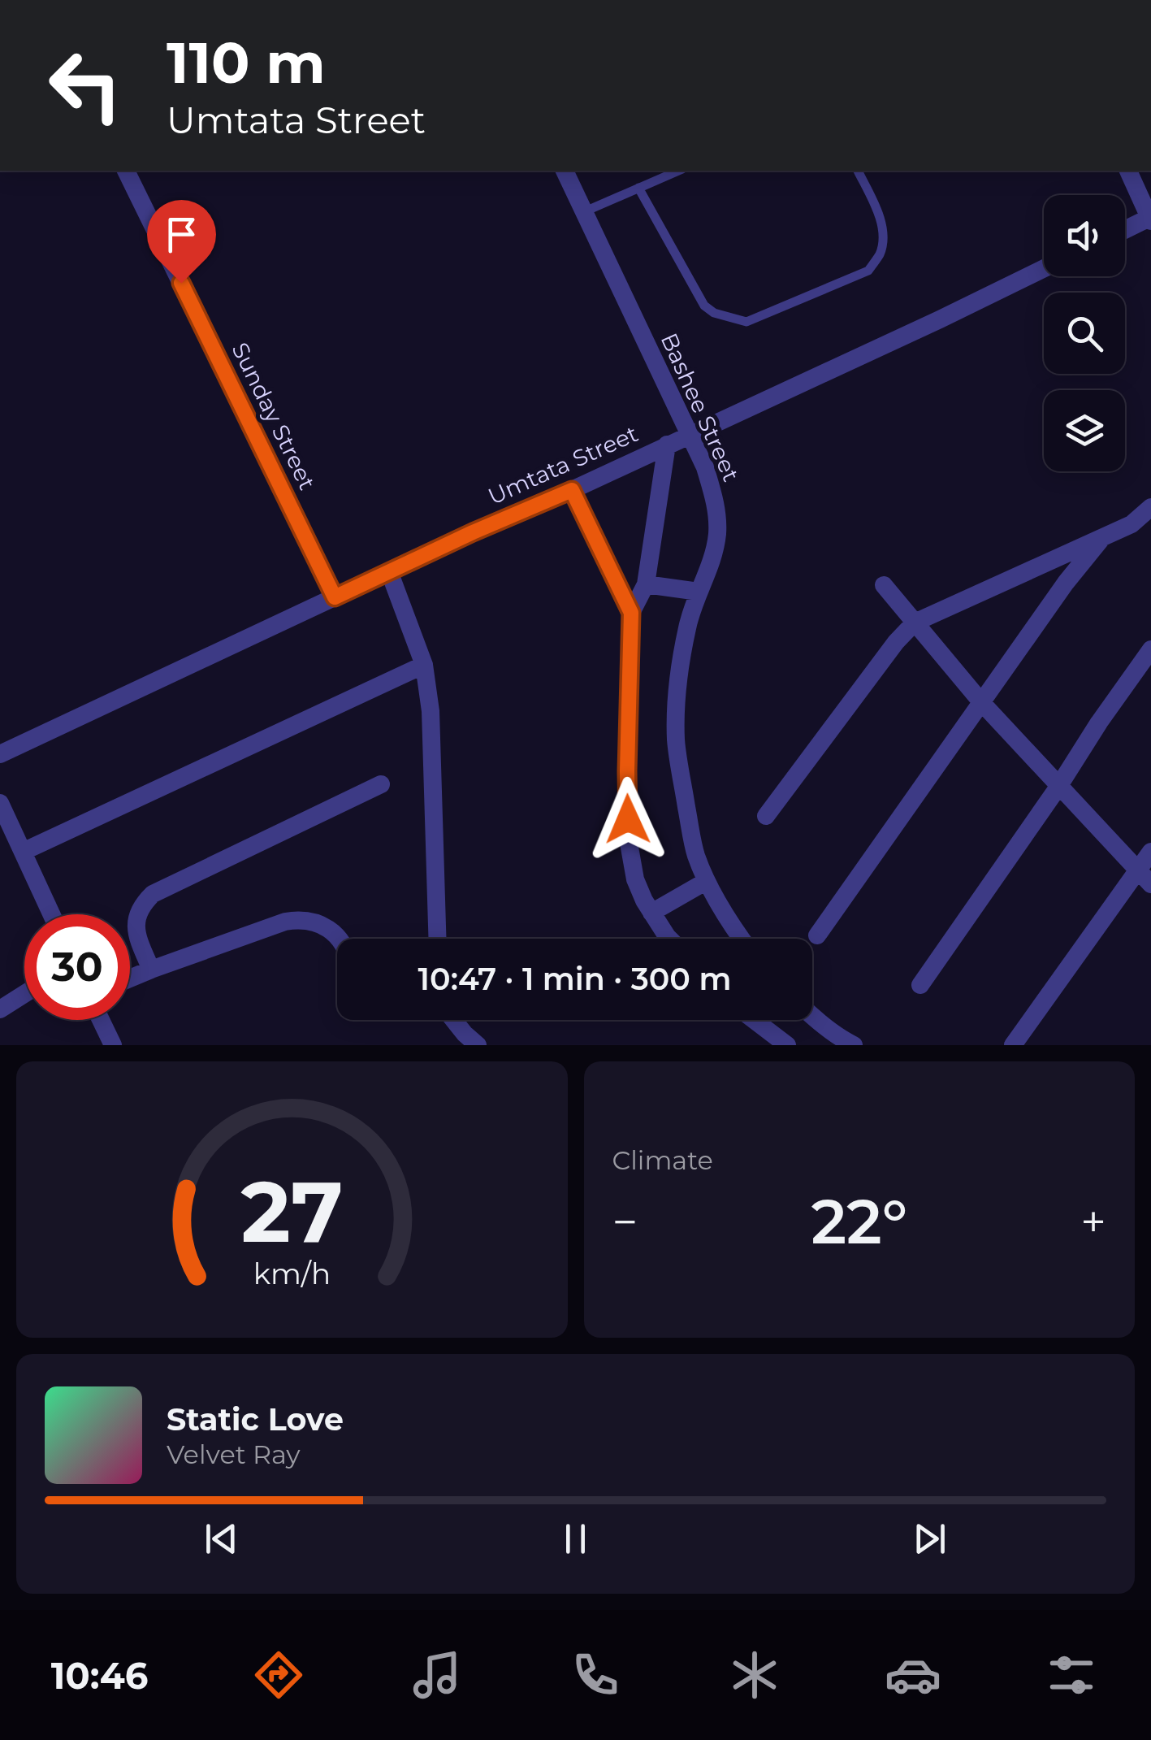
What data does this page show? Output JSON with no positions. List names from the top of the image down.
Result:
{
  "streets": {
    "street": ["Bashee Street", "Sunday Street", "Umtata Street"]
  },
  "crossings": [
    ["Bashee Street", "Umtata Street"],
    ["Sunday Street", "Umtata Street"]
  ],
  "page": {
    "turn": ["110 m", "Umtata Street"],
    "limit": "30",
    "trip": "10:47 · 1 min · 300 m",
    "tile": "Climate",
    "heat": ["−", "22°", "+"],
    "song": ["Static Love", "Velvet Ray"],
    "tabs": "10:46",
    "gauge": ["27", "km/h"]
  }
}
